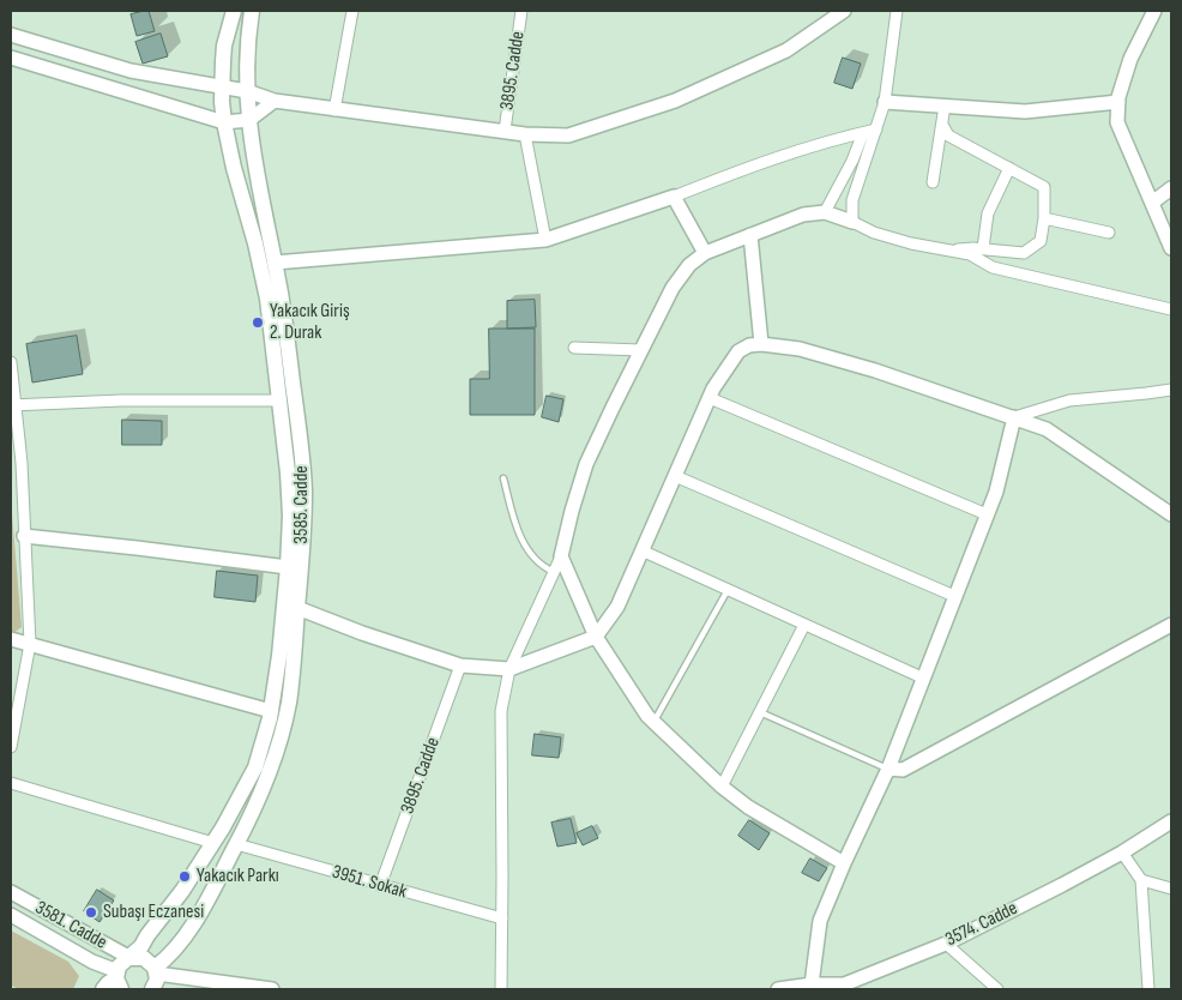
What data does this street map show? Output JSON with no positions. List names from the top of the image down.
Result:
{
  "streets": {
    "main road": ["3585. Cadde"],
    "street": [
      "3895. Cadde",
      "3951. Sokak",
      "3574. Cadde",
      "3581. Cadde"
    ]
  },
  "crossings": [
    ["3895. Cadde", "3951. Sokak"],
    ["3585. Cadde", "3951. Sokak"],
    ["3585. Cadde", "3581. Cadde"]
  ],
  "places": ["Yakacık Giriş 2. Durak", "Yakacık Parkı", "Subaşı Eczanesi"]
}
